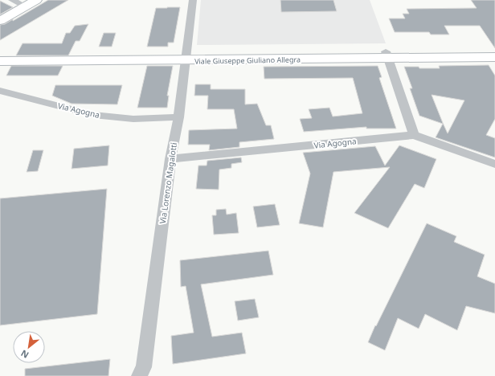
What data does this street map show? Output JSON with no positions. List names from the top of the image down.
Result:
{
  "streets": {
    "street": ["Viale Giuseppe Giuliano Allegra", "Via Agogna", "Via Lorenzo Magalotti"]
  },
  "crossings": [
    ["Viale Giuseppe Giuliano Allegra", "Via Lorenzo Magalotti"],
    ["Via Agogna", "Via Lorenzo Magalotti"]
  ],
  "north": "bottom left"
}
